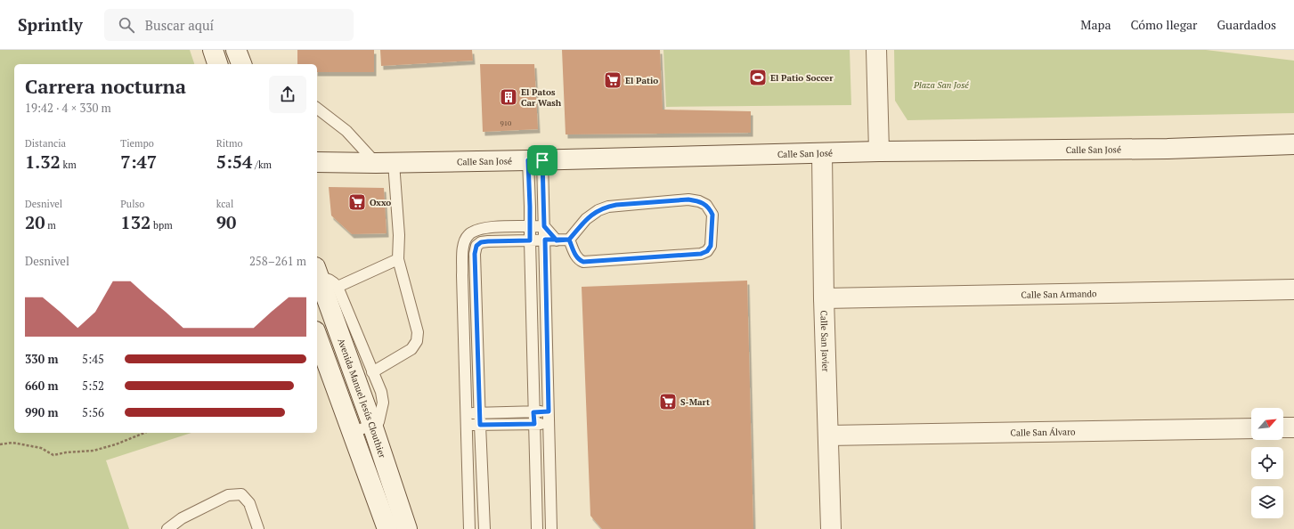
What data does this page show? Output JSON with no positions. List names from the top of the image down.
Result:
{
  "streets": {
    "street": [
      "Calle San José",
      "Calle San Armando",
      "Calle San Javier",
      "Avenida Manuel Jesús Clouthier",
      "Calle San Álvaro"
    ]
  },
  "crossings": [
    ["Calle San José", "Calle San Javier"],
    ["Calle San Armando", "Calle San Javier"],
    ["Calle San Javier", "Calle San Álvaro"]
  ],
  "parks": ["Plaza San José"],
  "places": {
    "sports": ["El Patio Soccer"],
    "supermarket": ["El Patio", "Oxxo", "S-Mart"],
    "building": ["El Patos Car Wash"]
  },
  "house_numbers": ["910"],
  "north": "top right",
  "page": {
    "header": "Sprintly",
    "search": "Buscar aquí",
    "nav": ["Mapa", "Cómo llegar", "Guardados"],
    "heading": ["Carrera nocturna", "19:42 · 4 × 330 m"],
    "stats": [
      ["Distancia", "1.32 km"],
      ["Tiempo", "7:47"],
      ["Ritmo", "5:54 /km"],
      ["Desnivel", "20 m"],
      ["Pulso", "132 bpm"],
      ["kcal", "90"]
    ],
    "chart": ["Desnivel", "258–261 m"],
    "list": [
      {
        "name": "330 m",
        "note": "5:45"
      },
      {
        "name": "660 m",
        "note": "5:52"
      },
      {
        "name": "990 m",
        "note": "5:56"
      }
    ]
  }
}
